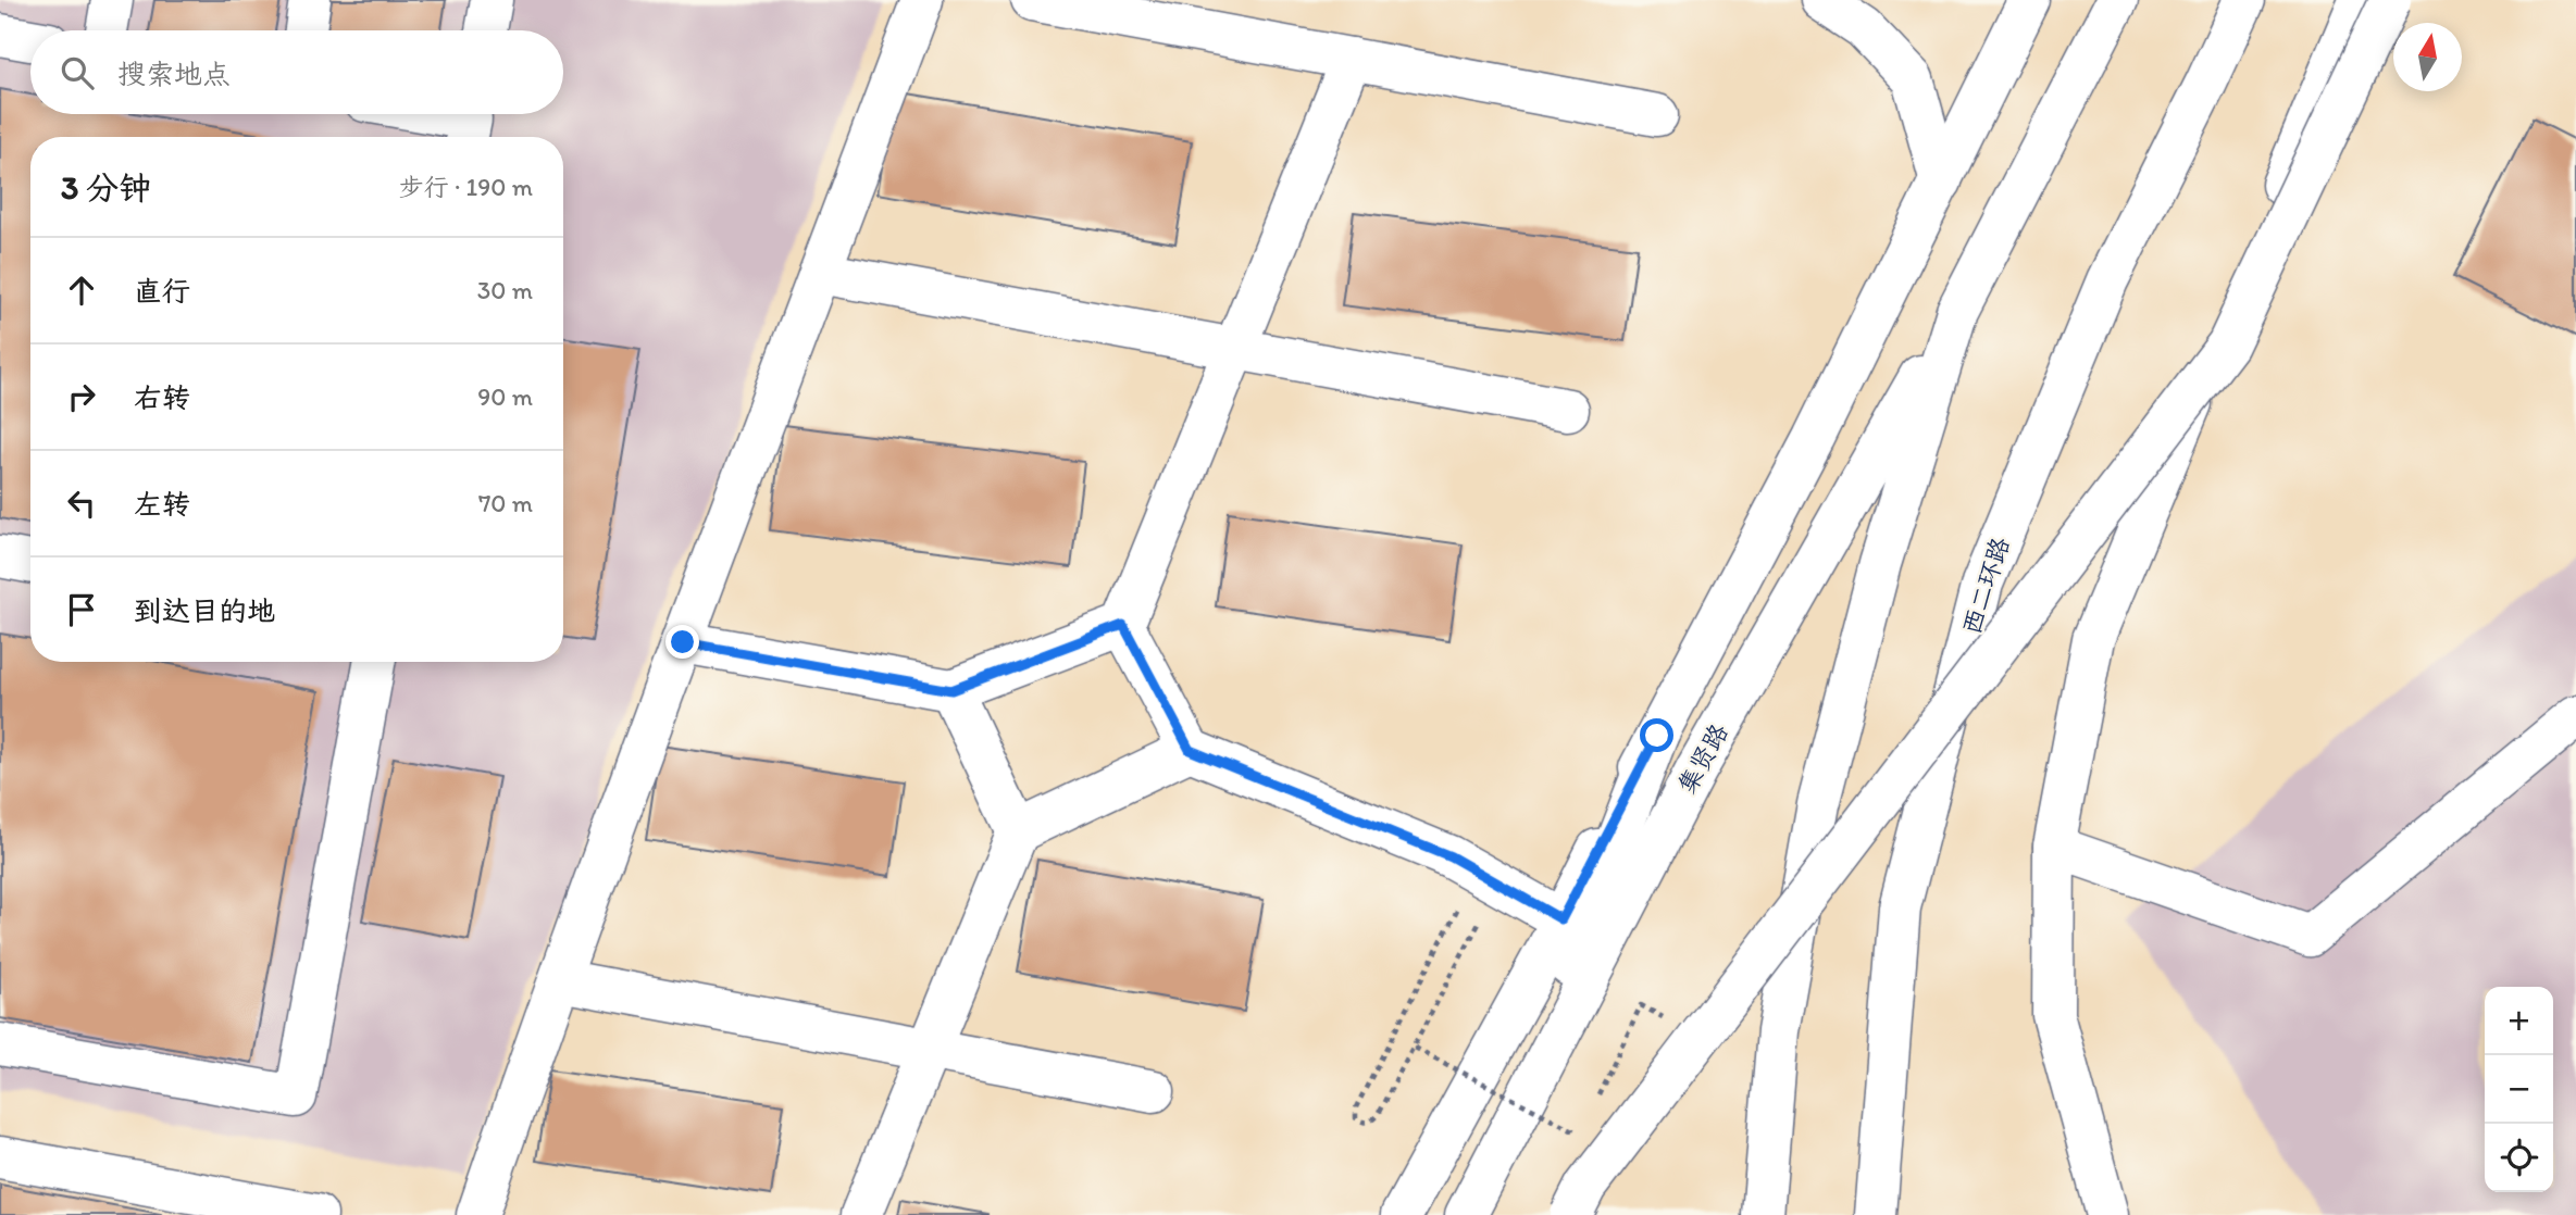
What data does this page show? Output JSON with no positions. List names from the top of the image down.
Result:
{
  "streets": {
    "main road": ["西二环路", "集贤路"]
  },
  "north": "top",
  "page": {
    "search": "搜索地点",
    "heading": ["3 分钟", "步行 · 190 m"],
    "list": [
      ["直行", "30 m"],
      ["右转", "90 m"],
      ["左转", "70 m"],
      "到达目的地"
    ],
    "map_buttons": ["+", "−"]
  }
}
